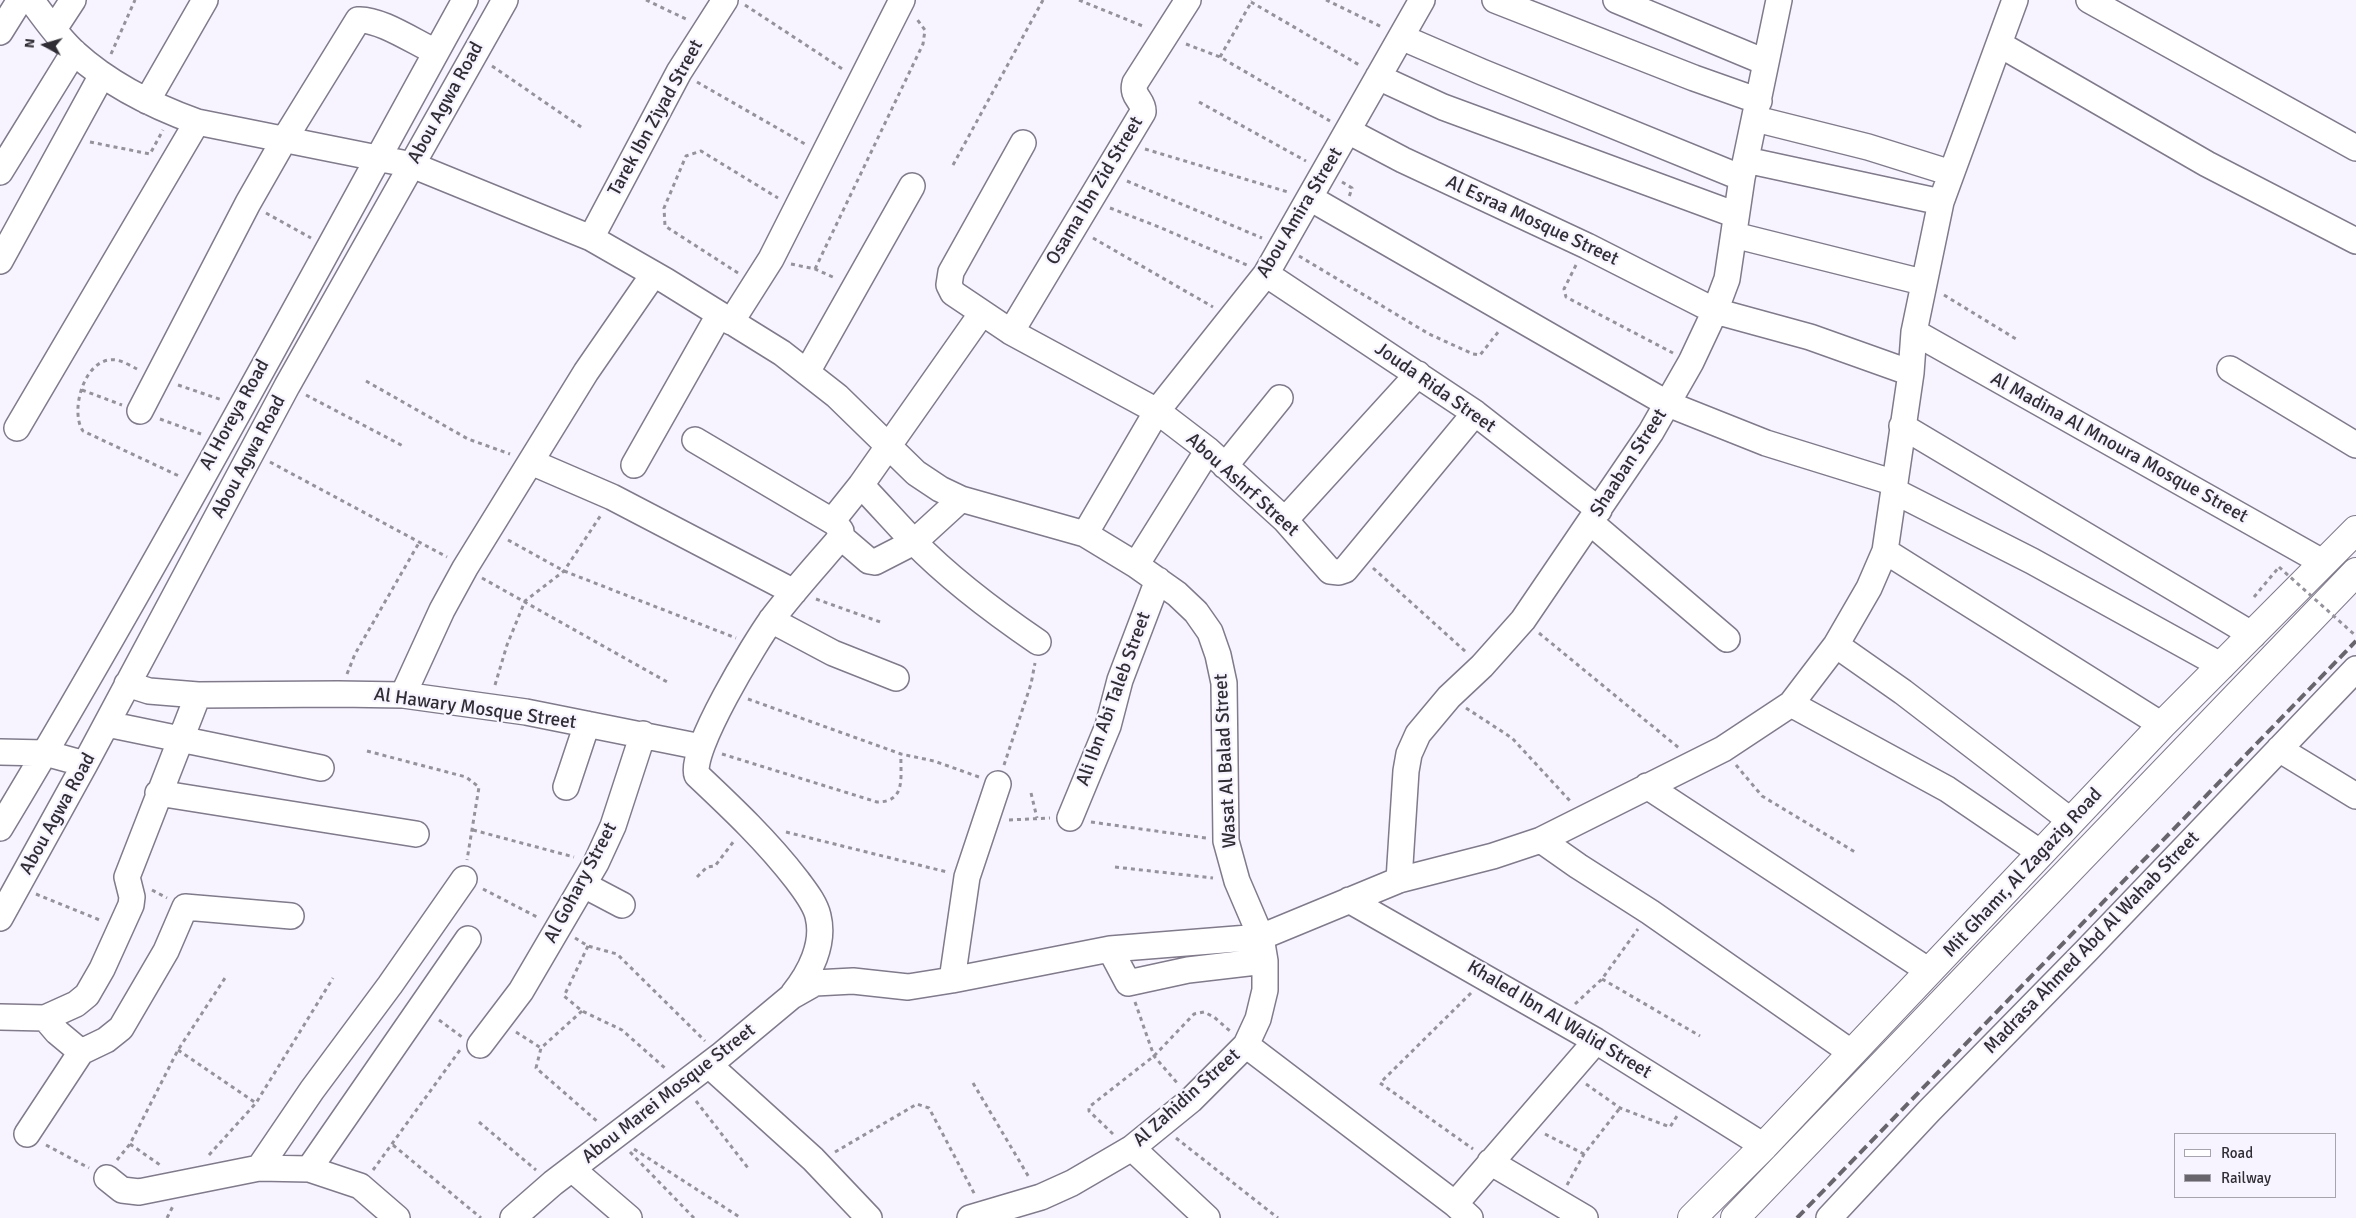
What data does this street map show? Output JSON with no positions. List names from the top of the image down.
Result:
{
  "streets": {
    "highway": ["Mit Ghamr, Al Zagazig Road"],
    "street": [
      "Abou Agwa Road",
      "Tarek Ibn Ziyad Street",
      "Osama Ibn Zid Street",
      "Abou Amira Street",
      "Al Esraa Mosque Street",
      "Jouda Rida Street",
      "Al Horeya Road",
      "Al Madina Al Mnoura Mosque Street",
      "Shaaban Street",
      "Abou Ashrf Street",
      "Ali Ibn Abi Taleb Street",
      "Al Hawary Mosque Street",
      "Wasat Al Balad Street",
      "Al Gohary Street",
      "Madrasa Ahmed Abd Al Wahab Street",
      "Khaled Ibn Al Walid Street",
      "Abou Marei Mosque Street",
      "Al Zahidin Street"
    ]
  },
  "crossings": [
    ["Abou Agwa Road", "Al Hawary Mosque Street"],
    ["Abou Agwa Road", "Wasat Al Balad Street"],
    ["Tarek Ibn Ziyad Street", "Wasat Al Balad Street"],
    ["Osama Ibn Zid Street", "Abou Ashrf Street"],
    ["Abou Amira Street", "Al Esraa Mosque Street"],
    ["Abou Amira Street", "Jouda Rida Street"],
    ["Abou Amira Street", "Abou Ashrf Street"],
    ["Abou Amira Street", "Wasat Al Balad Street"],
    ["Al Esraa Mosque Street", "Shaaban Street"],
    ["Jouda Rida Street", "Shaaban Street"],
    ["Jouda Rida Street", "Abou Ashrf Street"],
    ["Al Horeya Road", "Wasat Al Balad Street"],
    ["Al Madina Al Mnoura Mosque Street", "Mit Ghamr, Al Zagazig Road"],
    ["Shaaban Street", "Abou Marei Mosque Street"],
    ["Ali Ibn Abi Taleb Street", "Wasat Al Balad Street"],
    ["Al Hawary Mosque Street", "Al Gohary Street"],
    ["Wasat Al Balad Street", "Abou Marei Mosque Street"],
    ["Wasat Al Balad Street", "Al Zahidin Street"],
    ["Mit Ghamr, Al Zagazig Road", "Khaled Ibn Al Walid Street"],
    ["Khaled Ibn Al Walid Street", "Abou Marei Mosque Street"],
    ["Abou Marei Mosque Street", "Al Zahidin Street"]
  ],
  "legend": ["Road", "Railway"],
  "north": "left"
}
